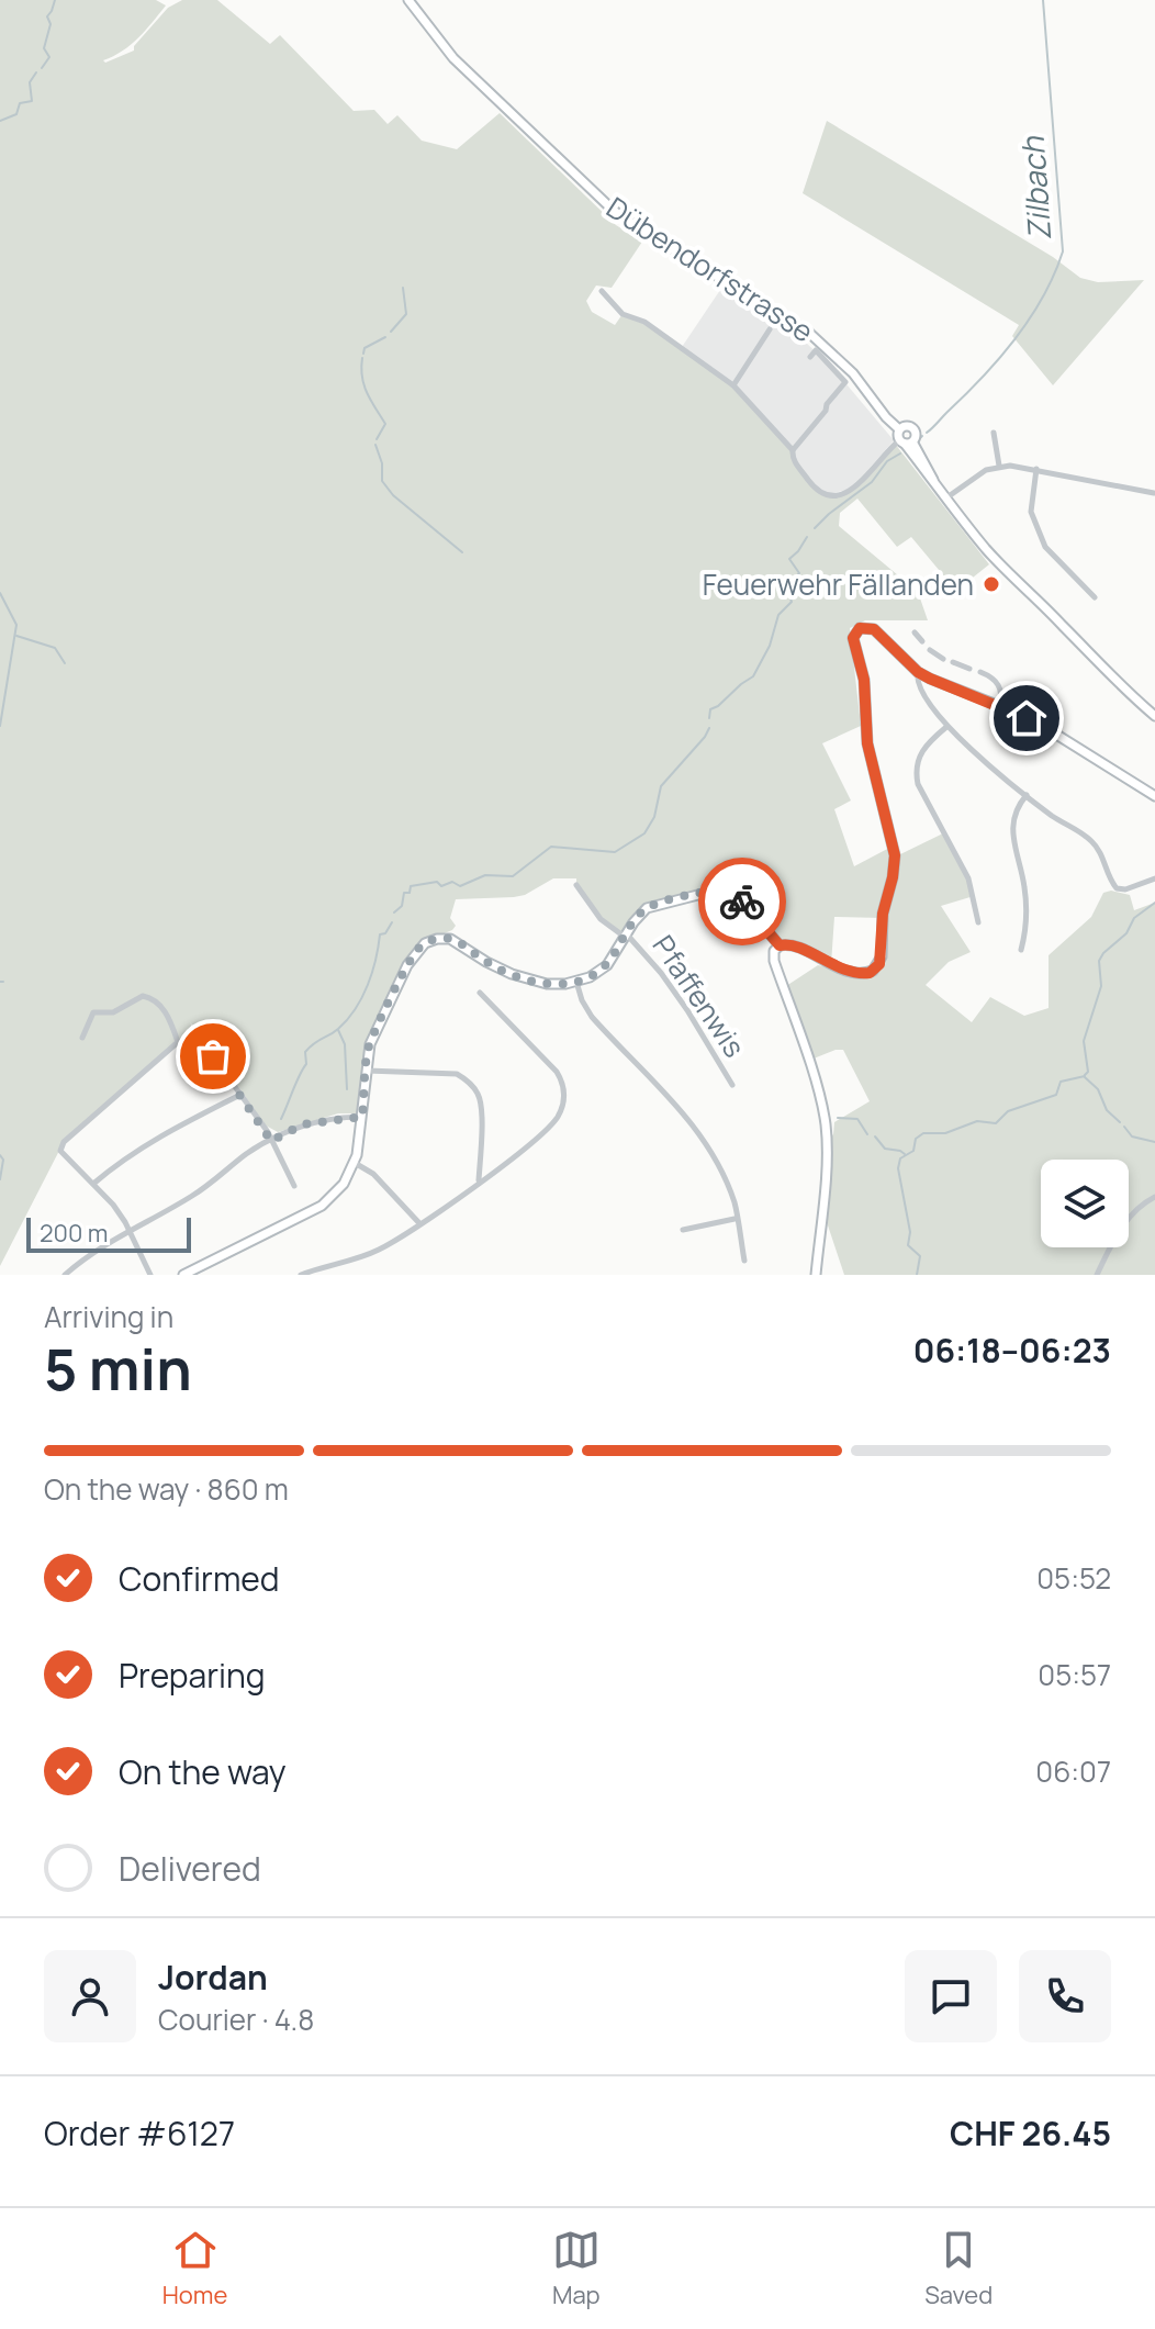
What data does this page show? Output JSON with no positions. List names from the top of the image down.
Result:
{
  "streets": {
    "main road": ["Dübendorfstrasse"],
    "street": ["Pfaffenwis"]
  },
  "water": ["Zilbach"],
  "places": ["Feuerwehr Fällanden"],
  "scale_bar": "200 m",
  "page": {
    "scale": "200 m",
    "heading": ["5 min", "Arriving in", "06:18–06:23"],
    "panel": [
      "Jordan",
      "Courier · 4.8",
      "Order #6127",
      "CHF 26.45"
    ],
    "bar": "On the way · 860 m",
    "list": [
      ["Confirmed", "05:52"],
      ["Preparing", "05:57"],
      ["On the way", "06:07"],
      "Delivered"
    ],
    "tabs": ["Home", "Map", "Saved"]
  }
}
